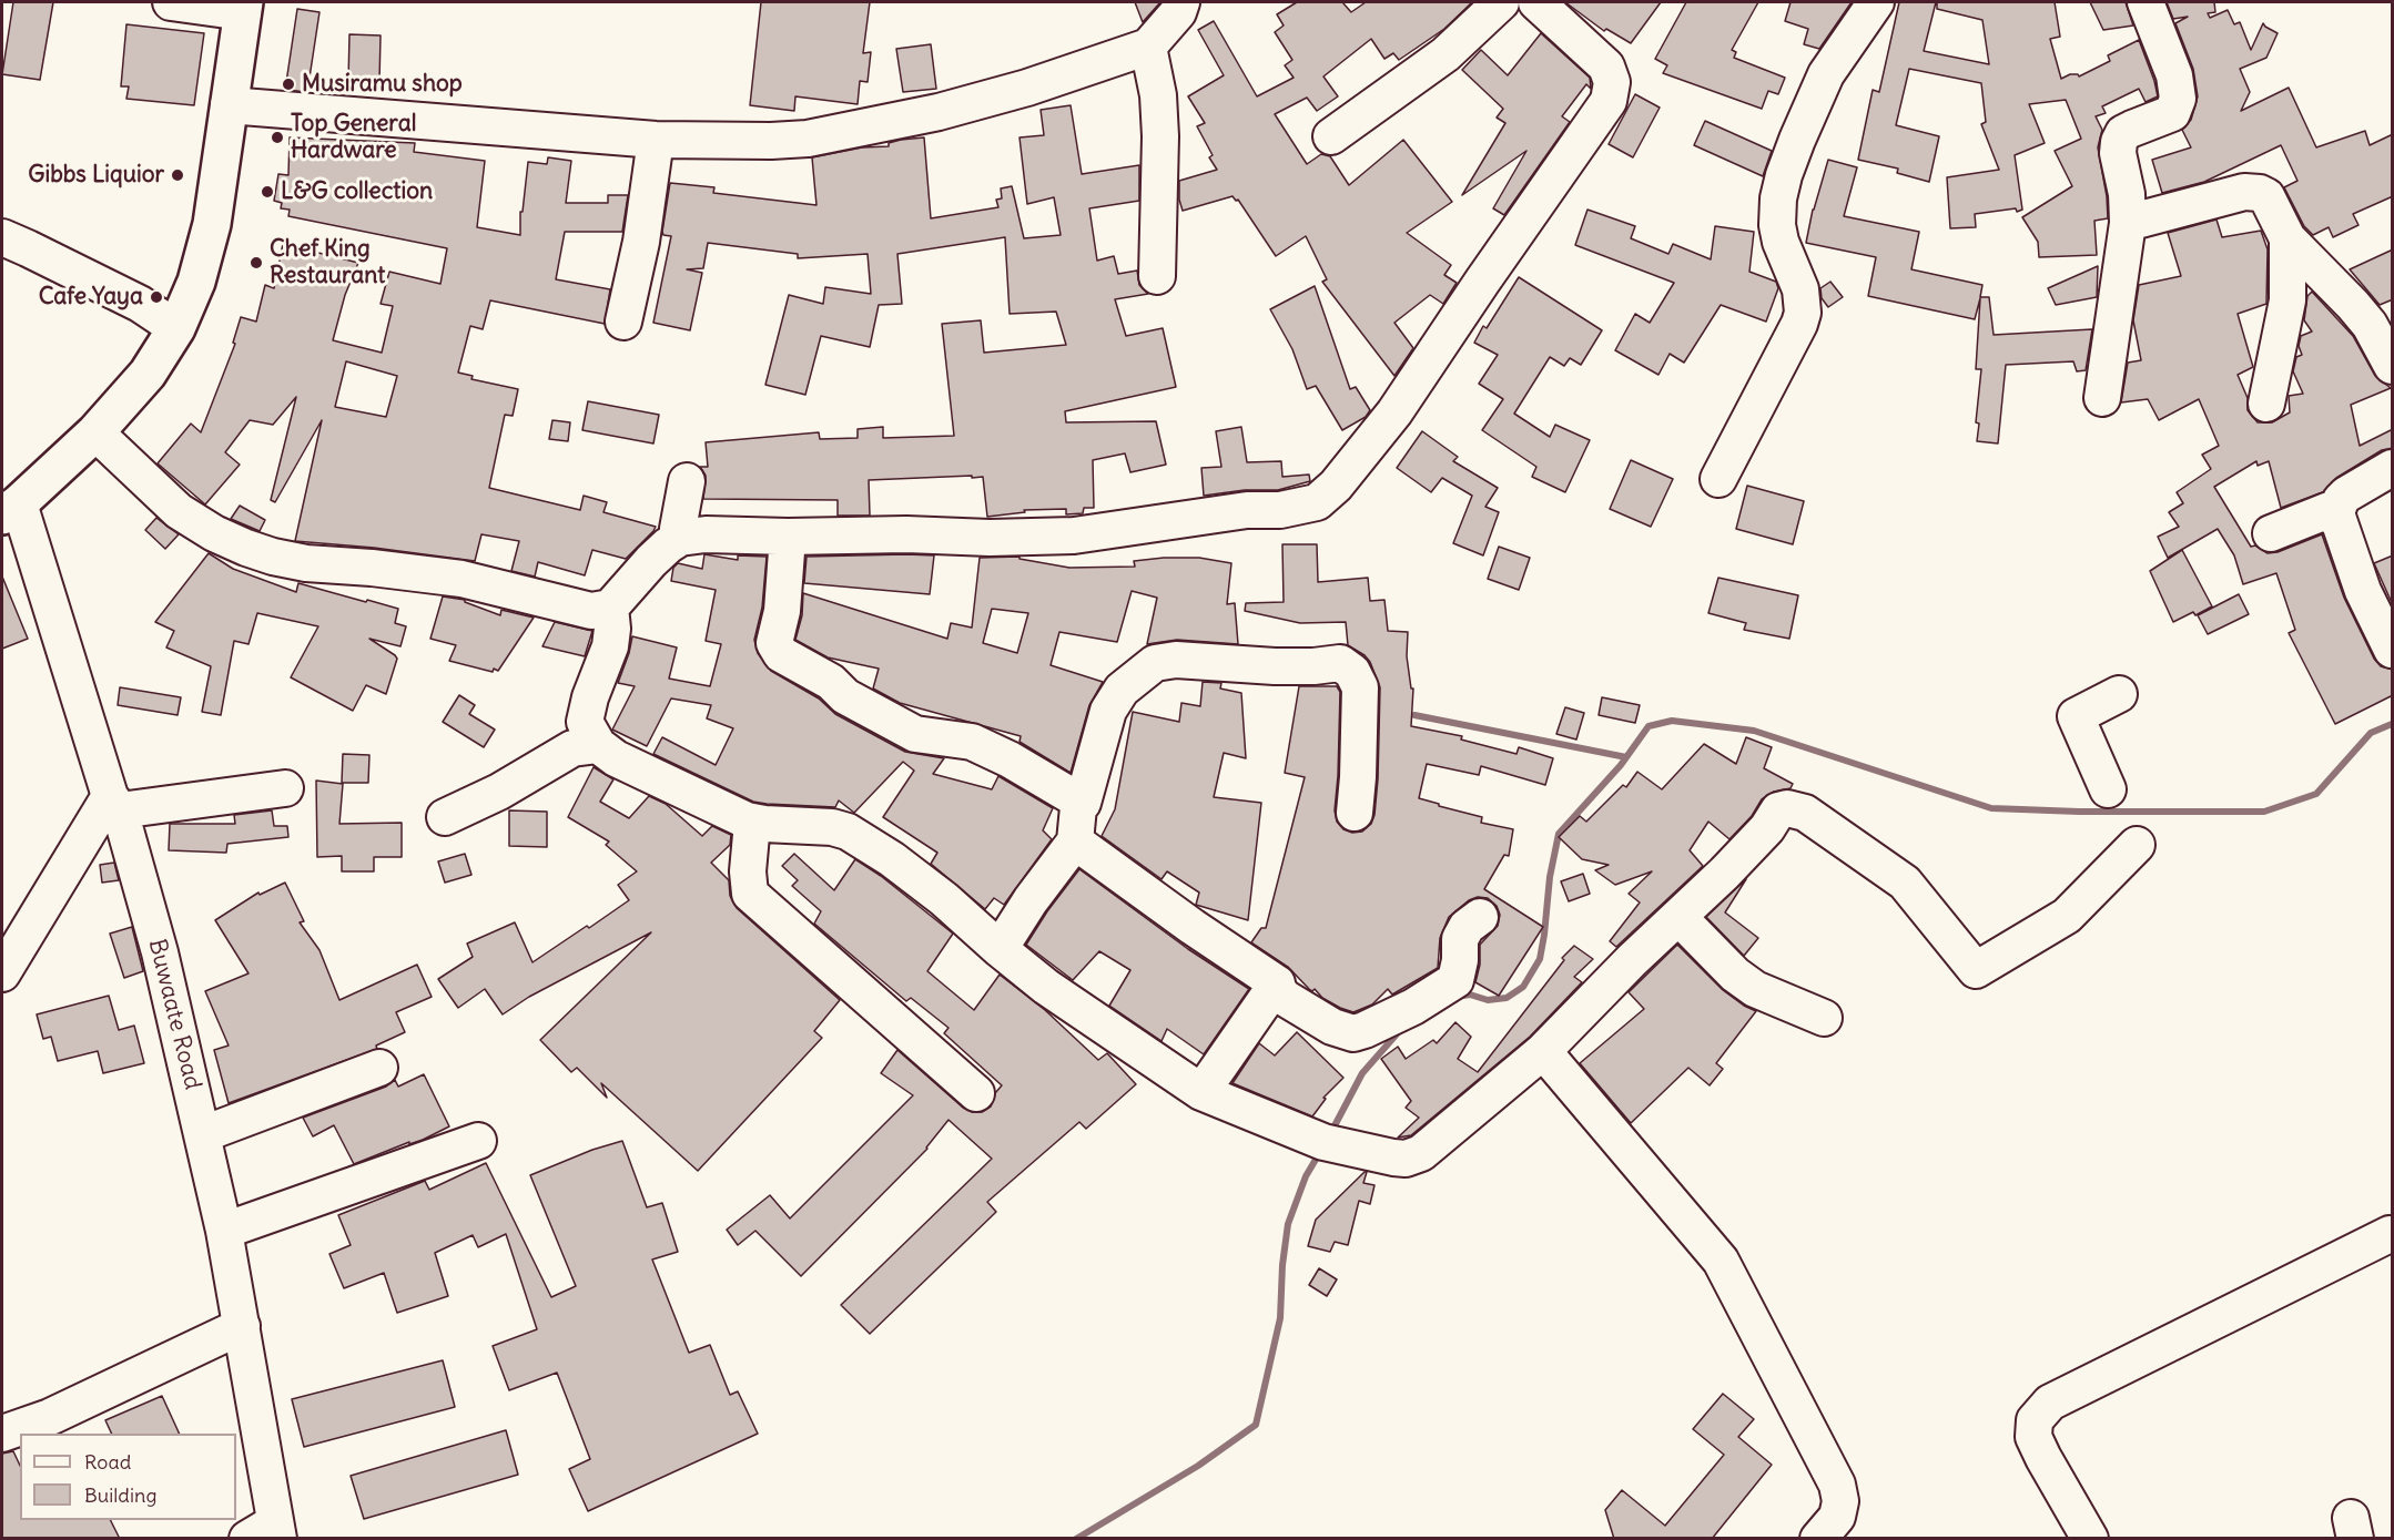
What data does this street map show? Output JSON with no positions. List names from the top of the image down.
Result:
{
  "streets": {
    "street": ["Buwaate Road"]
  },
  "places": [
    "Musiramu shop",
    "Top General Hardware",
    "Gibbs Liquior",
    "L&G collection",
    "Chef King Restaurant",
    "Cafe Yaya"
  ],
  "legend": ["Road", "Building"]
}
